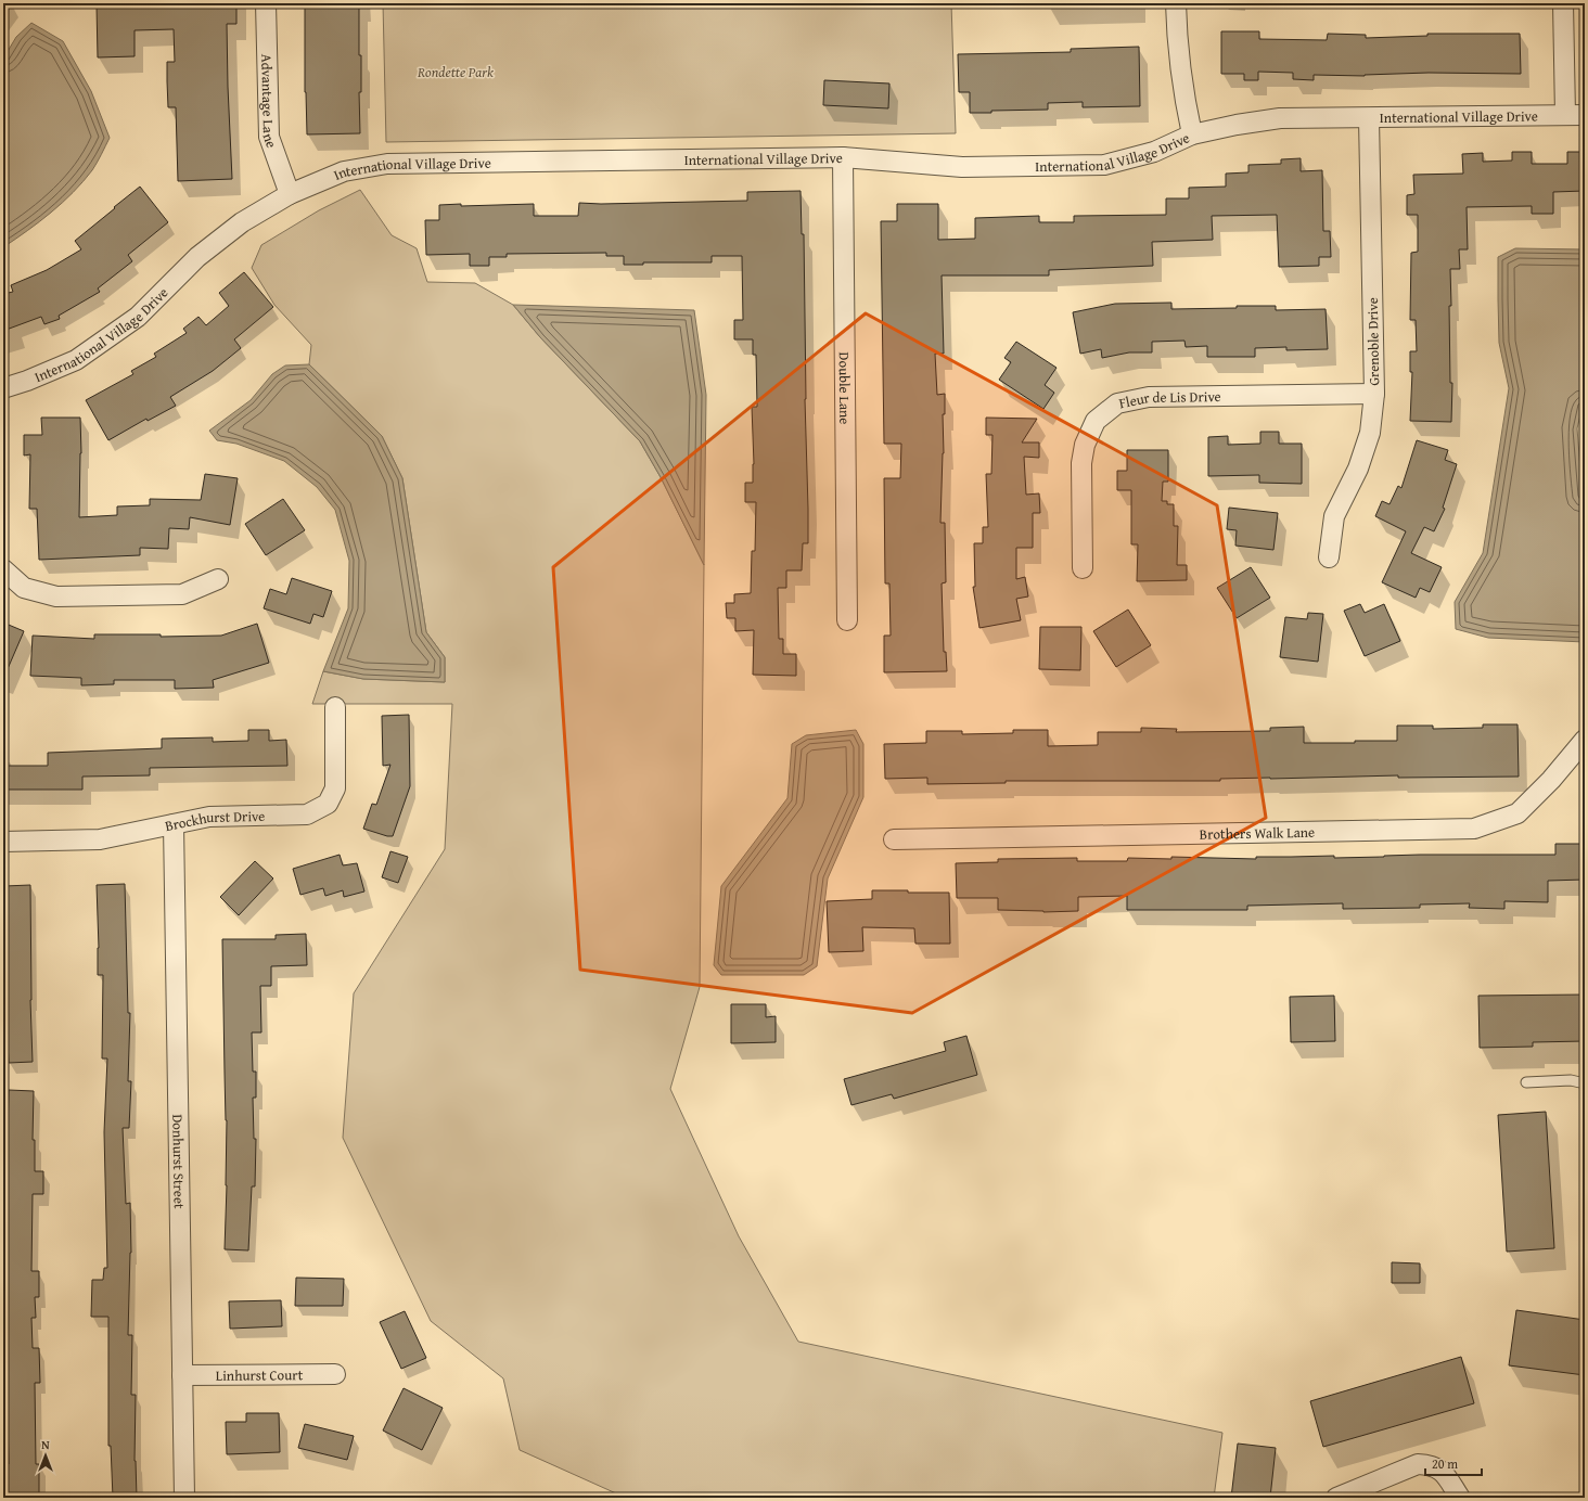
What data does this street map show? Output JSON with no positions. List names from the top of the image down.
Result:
{
  "streets": {
    "street": [
      "Advantage Lane",
      "International Village Drive",
      "Grenoble Drive",
      "Double Lane",
      "Fleur de Lis Drive",
      "Brockhurst Drive",
      "Brothers Walk Lane",
      "Donhurst Street",
      "Linhurst Court"
    ]
  },
  "crossings": [
    ["Advantage Lane", "International Village Drive"],
    ["International Village Drive", "Grenoble Drive"],
    ["International Village Drive", "Double Lane"],
    ["Grenoble Drive", "Fleur de Lis Drive"],
    ["Brockhurst Drive", "Donhurst Street"],
    ["Donhurst Street", "Linhurst Court"]
  ],
  "parks": ["Rondette Park"],
  "scale_bar": "20 m",
  "north": "top"
}
